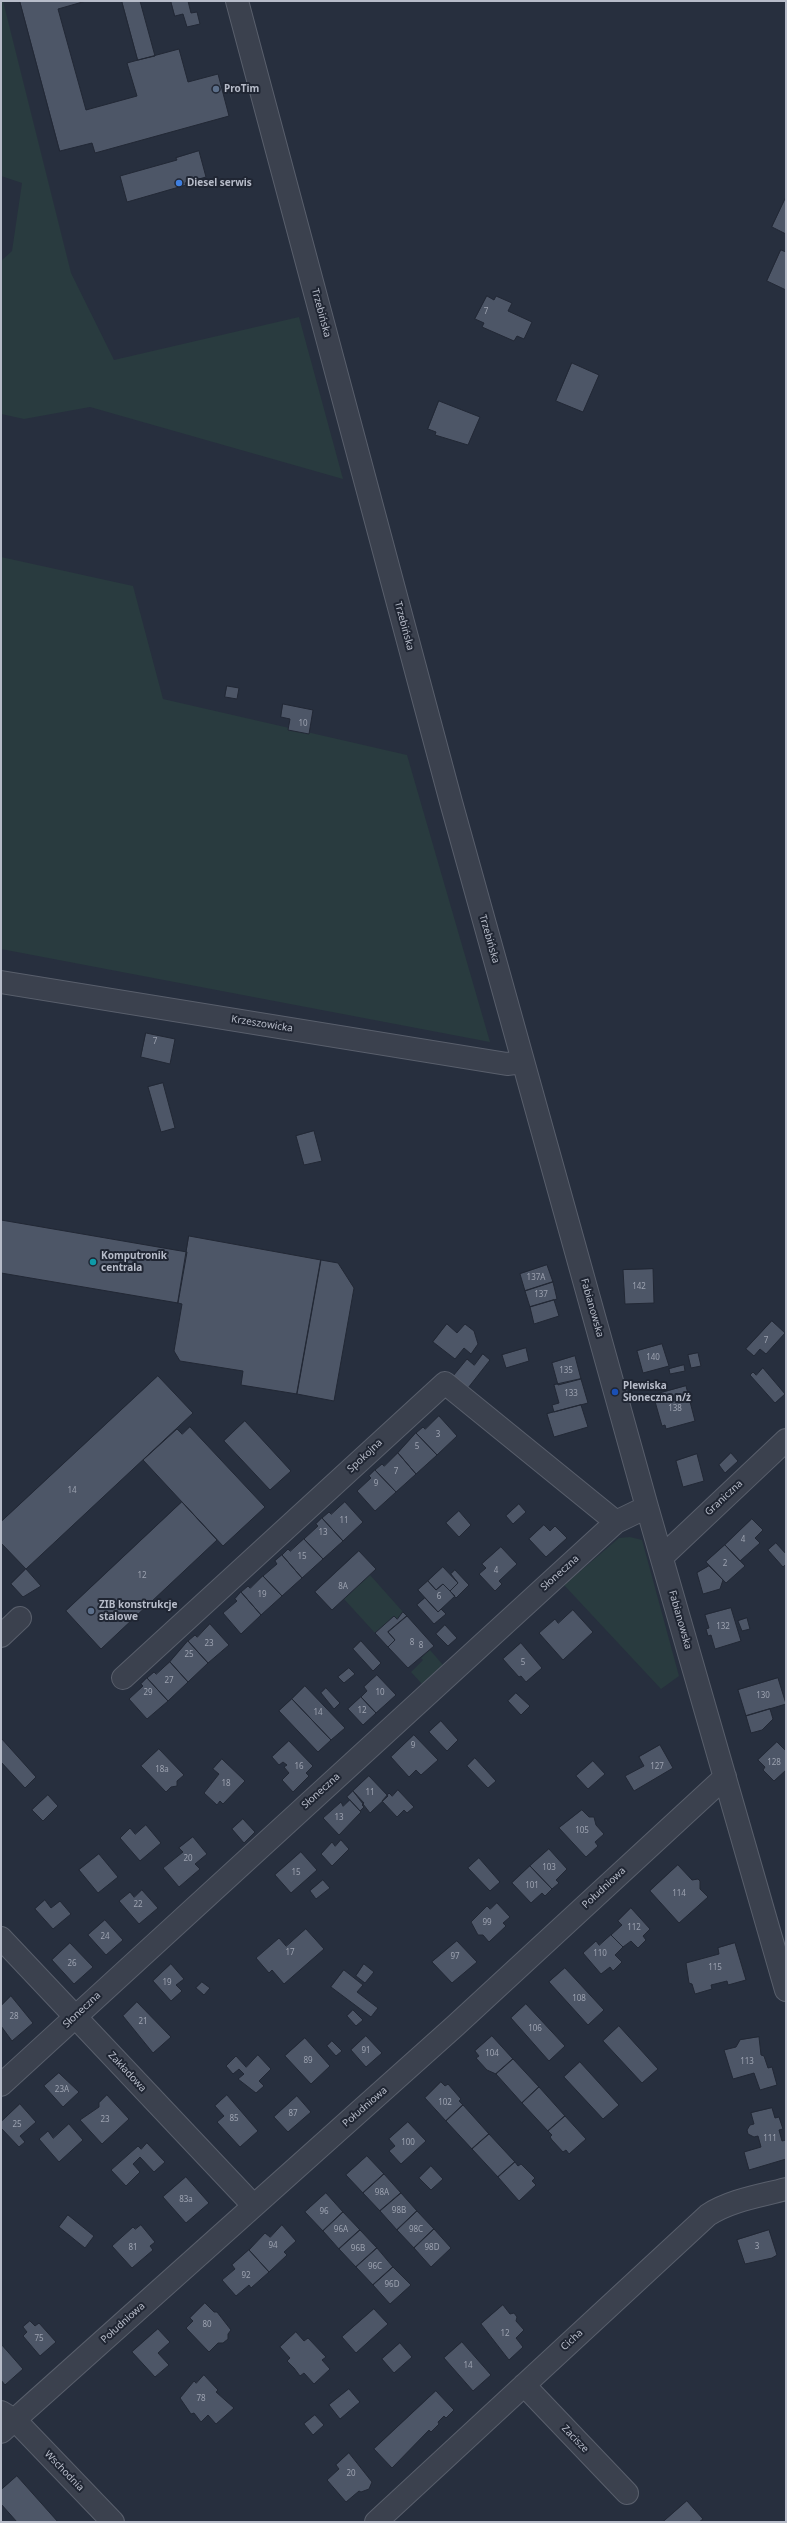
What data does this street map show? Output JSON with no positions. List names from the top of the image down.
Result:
{
  "streets": {
    "street": [
      "Trzebińska",
      "Krzeszowicka",
      "Fabianowska",
      "Spokojna",
      "Graniczna",
      "Słoneczna",
      "Południowa",
      "Zakładowa",
      "Cicha",
      "Zacisze",
      "Wschodnia"
    ]
  },
  "crossings": [
    ["Trzebińska", "Krzeszowicka"],
    ["Trzebińska", "Fabianowska"],
    ["Fabianowska", "Graniczna"],
    ["Fabianowska", "Słoneczna"],
    ["Fabianowska", "Południowa"],
    ["Spokojna", "Słoneczna"],
    ["Słoneczna", "Zakładowa"],
    ["Południowa", "Zakładowa"],
    ["Południowa", "Wschodnia"],
    ["Cicha", "Zacisze"]
  ],
  "places": [
    "ProTim",
    "Diesel serwis",
    "Komputronik centrala",
    "Plewiska Słoneczna n/ż",
    "ZIB konstrukcje stalowe"
  ],
  "house_numbers": [
    "7",
    "10",
    "7",
    "137A",
    "142",
    "137",
    "7",
    "140",
    "135",
    "133",
    "138",
    "3",
    "5",
    "7",
    "9",
    "14",
    "11",
    "13",
    "4",
    "15",
    "2",
    "4",
    "12",
    "8A",
    "19",
    "6",
    "132",
    "8",
    "23",
    "8",
    "25",
    "5",
    "27",
    "29",
    "10",
    "130",
    "12",
    "14",
    "9",
    "128",
    "16",
    "127",
    "18a",
    "18",
    "11",
    "13",
    "105",
    "20",
    "103",
    "15",
    "101",
    "114",
    "22",
    "99",
    "112",
    "24",
    "17",
    "110",
    "97",
    "26",
    "115",
    "19",
    "108",
    "28",
    "21",
    "106",
    "91",
    "104",
    "89",
    "113",
    "23A",
    "102",
    "87",
    "85",
    "23",
    "25",
    "111",
    "100",
    "98A",
    "83a",
    "98B",
    "96",
    "96A",
    "98C",
    "94",
    "3",
    "81",
    "98D",
    "96B",
    "96C",
    "92",
    "96D",
    "80",
    "12",
    "75",
    "14",
    "78",
    "20"
  ]
}
